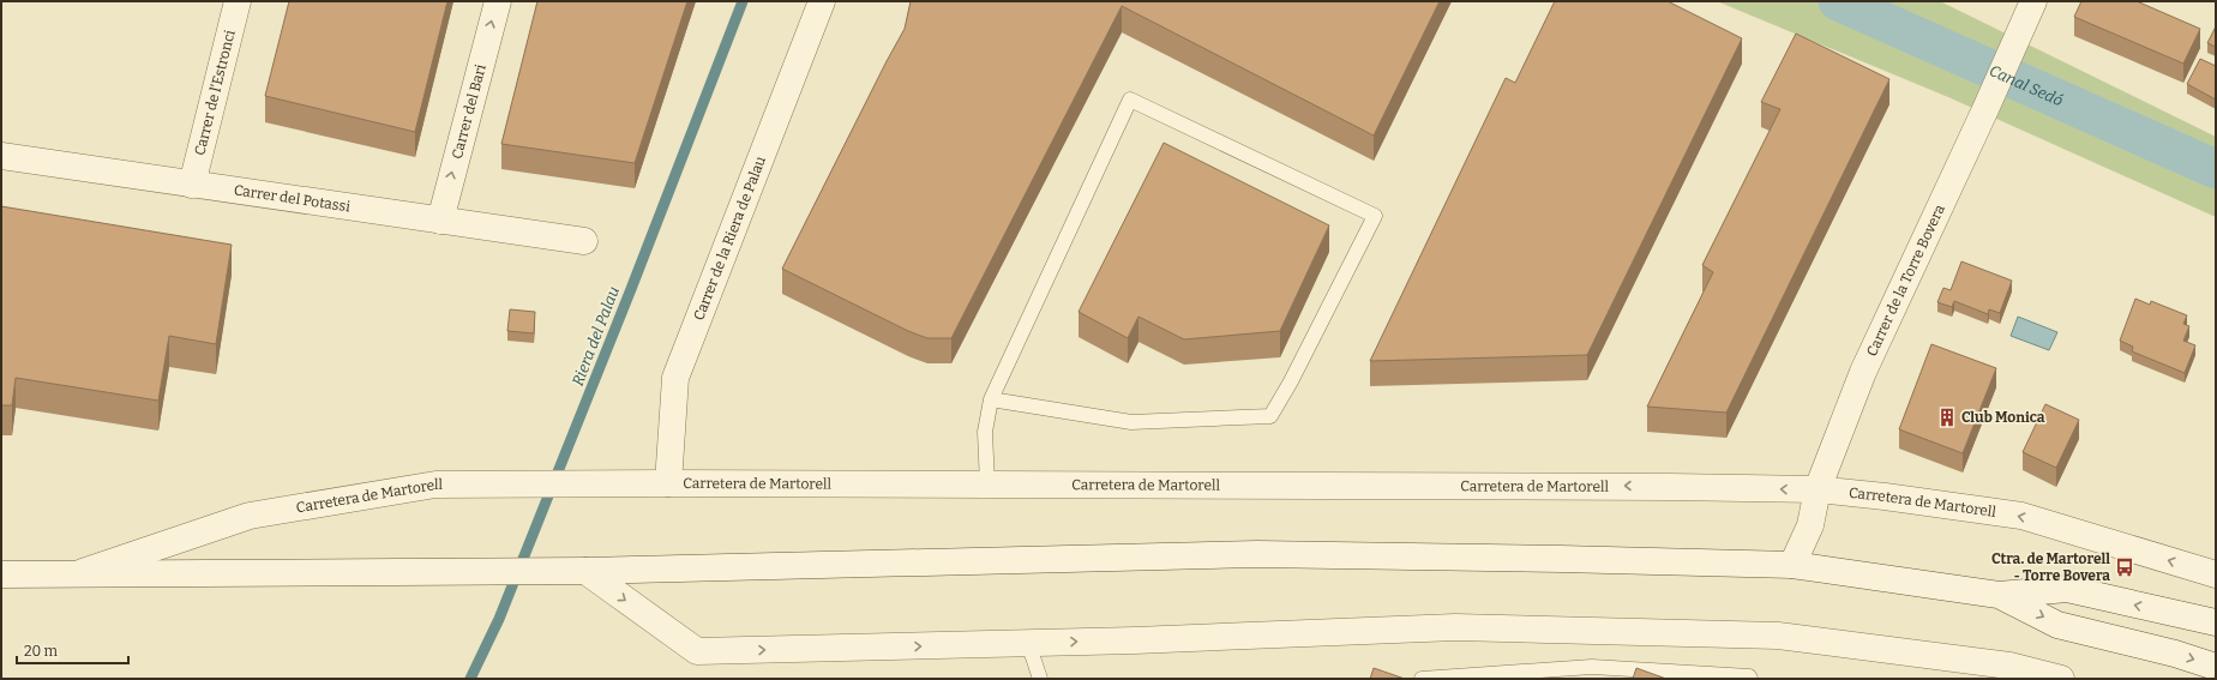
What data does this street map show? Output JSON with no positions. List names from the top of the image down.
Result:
{
  "streets": {
    "street": [
      "Carrer de l'Estronci",
      "Carrer del Bari",
      "Carrer del Potassi",
      "Carrer de la Riera de Palau",
      "Carrer de la Torre Bovera",
      "Carretera de Martorell"
    ]
  },
  "crossings": [
    ["Carrer de l'Estronci", "Carrer del Potassi"],
    ["Carrer del Bari", "Carrer del Potassi"],
    ["Carrer de la Riera de Palau", "Carretera de Martorell"],
    ["Carrer de la Torre Bovera", "Carretera de Martorell"]
  ],
  "one_way": ["Carrer del Bari"],
  "water": ["Canal Sedó", "Riera del Palau"],
  "places": {
    "building": ["Club Monica"],
    "bus stop": ["Ctra. de Martorell - Torre Bovera"]
  },
  "scale_bar": "20 m"
}
